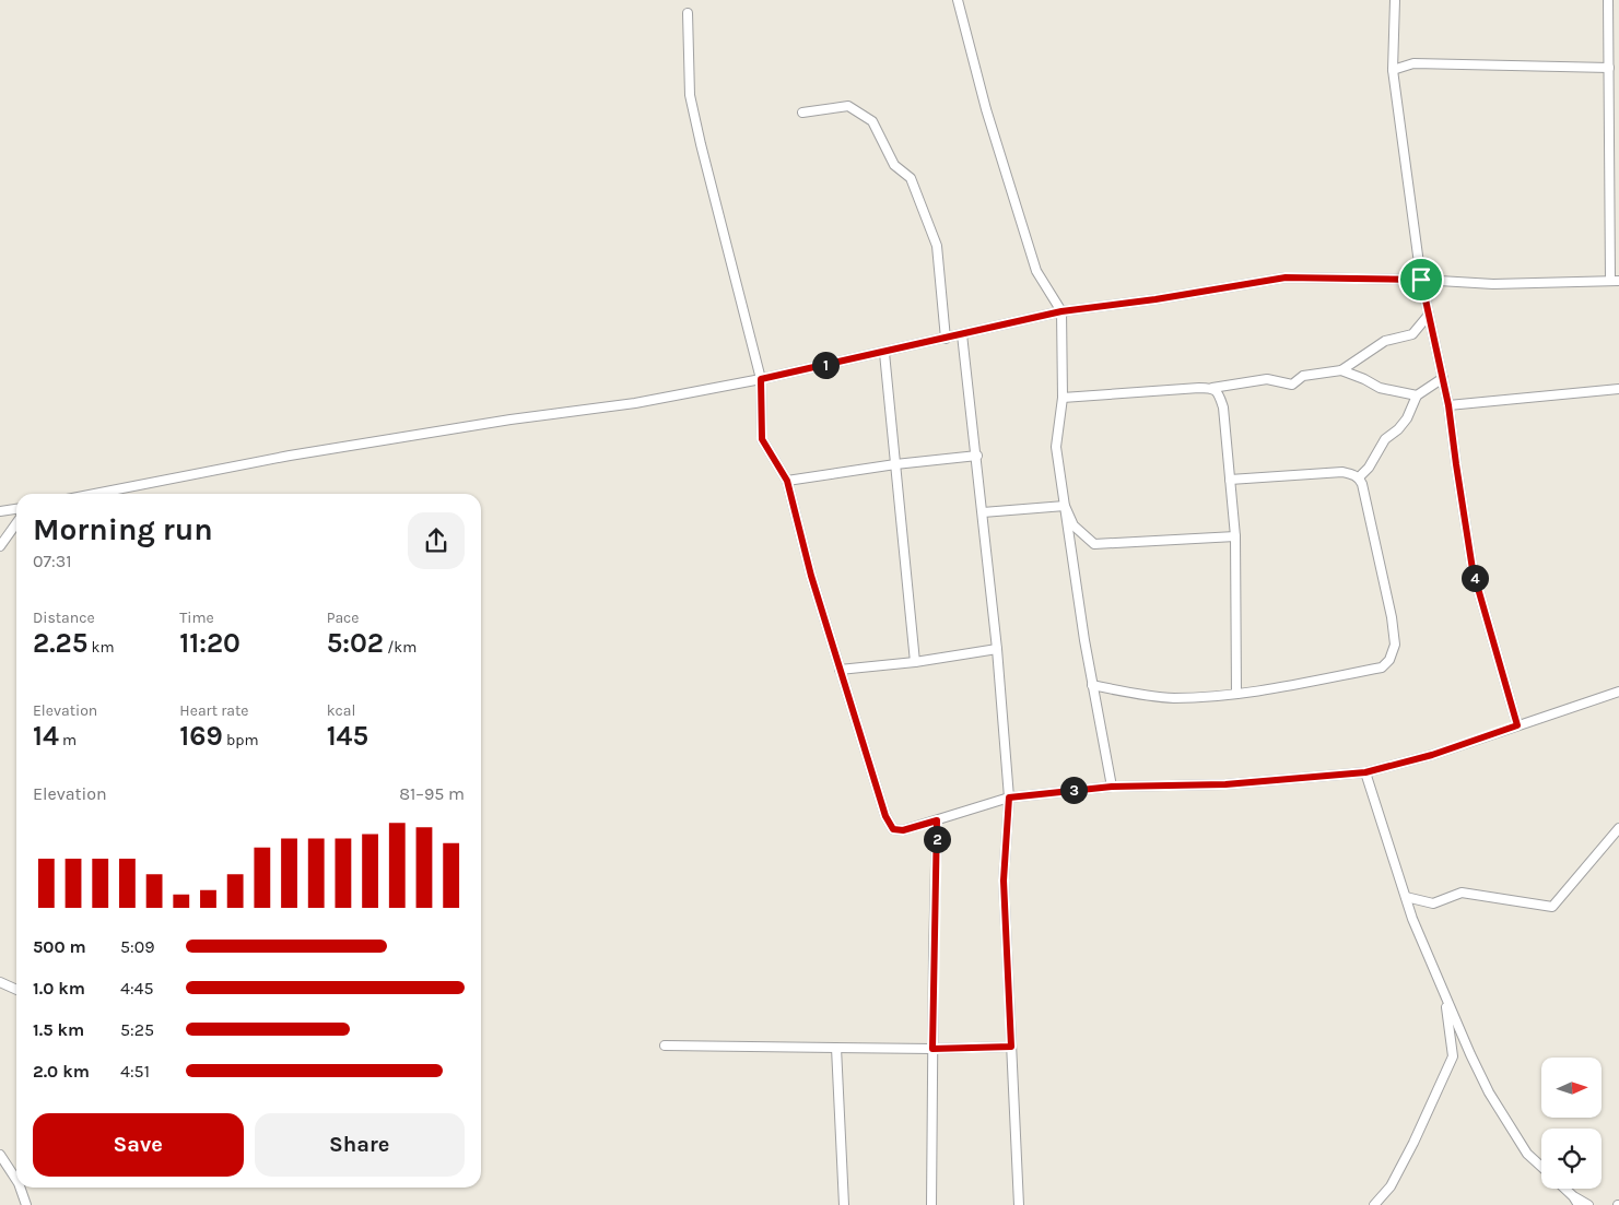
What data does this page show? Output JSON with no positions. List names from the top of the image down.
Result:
{
  "north": "right",
  "page": {
    "pins": [
      "1",
      "4",
      "3",
      "2"
    ],
    "heading": ["Morning run", "07:31"],
    "stats": [
      ["Distance", "2.25 km"],
      ["Time", "11:20"],
      ["Pace", "5:02 /km"],
      ["Elevation", "14 m"],
      ["Heart rate", "169 bpm"],
      ["kcal", "145"]
    ],
    "chart": ["Elevation", "81–95 m"],
    "list": [
      {
        "name": "500 m",
        "note": "5:09"
      },
      {
        "name": "1.0 km",
        "note": "4:45"
      },
      {
        "name": "1.5 km",
        "note": "5:25"
      },
      {
        "name": "2.0 km",
        "note": "4:51"
      }
    ],
    "buttons": ["Save", "Share"]
  }
}
